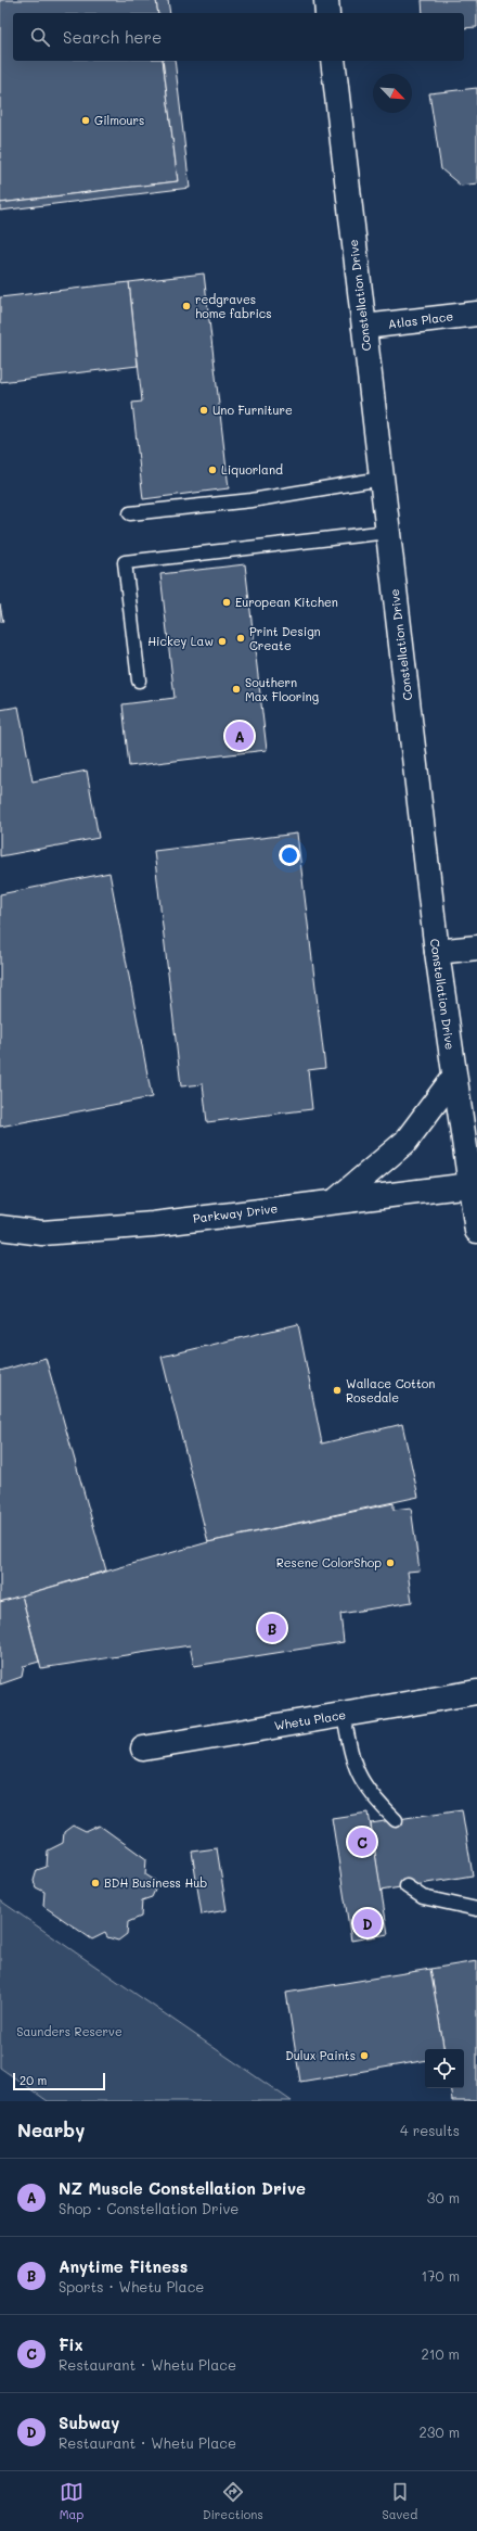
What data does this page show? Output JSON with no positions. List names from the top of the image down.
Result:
{
  "streets": {
    "main road": [
      "Constellation Drive",
      "Atlas Place",
      "Parkway Drive",
      "Whetu Place"
    ]
  },
  "crossings": [
    ["Constellation Drive", "Atlas Place"],
    ["Constellation Drive", "Parkway Drive"]
  ],
  "parks": ["Saunders Reserve"],
  "places": [
    "Gilmours",
    "redgraves home fabrics",
    "Uno Furniture",
    "Liquorland",
    "European Kitchen",
    "Print Design Create",
    "Hickey Law",
    "Southern Max Flooring",
    "Wallace Cotton Rosedale",
    "Resene ColorShop",
    "BDH Business Hub",
    "Dulux Paints"
  ],
  "scale_bar": "20 m",
  "north": "bottom right",
  "page": {
    "search": "Search here",
    "pins": [
      "A",
      "B",
      "C",
      "D"
    ],
    "scale": "20 m",
    "heading": ["Nearby", "4 results"],
    "list": [
      {
        "mark": "A",
        "name": "NZ Muscle Constellation Drive",
        "note": "Shop · Constellation Drive",
        "value": "30 m"
      },
      {
        "mark": "B",
        "name": "Anytime Fitness",
        "note": "Sports · Whetu Place",
        "value": "170 m"
      },
      {
        "mark": "C",
        "name": "Fix",
        "note": "Restaurant · Whetu Place",
        "value": "210 m"
      },
      {
        "mark": "D",
        "name": "Subway",
        "note": "Restaurant · Whetu Place",
        "value": "230 m"
      }
    ],
    "nav": ["Map", "Directions", "Saved"]
  }
}
